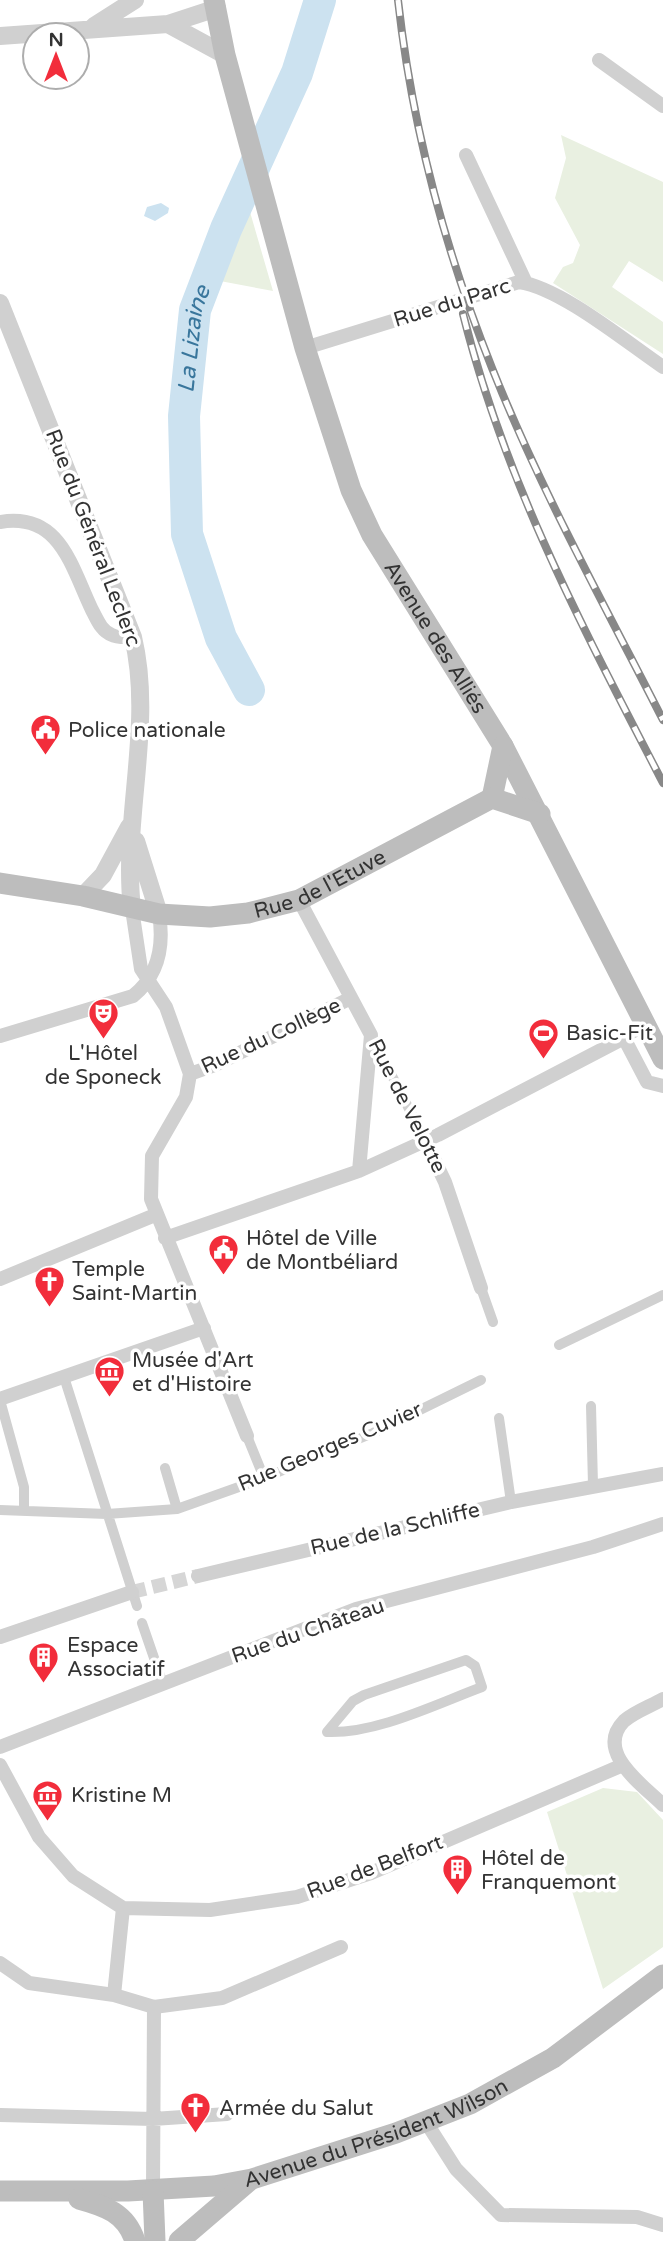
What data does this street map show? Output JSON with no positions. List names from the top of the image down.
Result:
{
  "streets": {
    "main road": ["Avenue des Alliés", "Rue de l'Etuve", "Avenue du Président Wilson"],
    "street": [
      "Rue du Parc",
      "Rue du Général Leclerc",
      "Rue du Collège",
      "Rue de Velotte",
      "Rue Georges Cuvier",
      "Rue de la Schliffe",
      "Rue du Château",
      "Rue de Belfort"
    ]
  },
  "crossings": [
    ["Rue du Parc", "Avenue des Alliés"],
    ["Rue du Général Leclerc", "Rue de l'Etuve"],
    ["Rue du Général Leclerc", "Rue du Collège"],
    ["Rue de l'Etuve", "Rue de Velotte"],
    ["Rue du Collège", "Rue de Velotte"]
  ],
  "water": ["La Lizaine"],
  "places": {
    "public building": ["Police nationale", "Hôtel de Ville de Montbéliard"],
    "theatre": ["L'Hôtel de Sponeck"],
    "sports": ["Basic-Fit"],
    "church": ["Temple Saint-Martin", "Armée du Salut"],
    "museum": ["Musée d'Art et d'Histoire", "Kristine M"],
    "building": ["Espace Associatif", "Hôtel de Franquemont"]
  },
  "north": "top"
}
